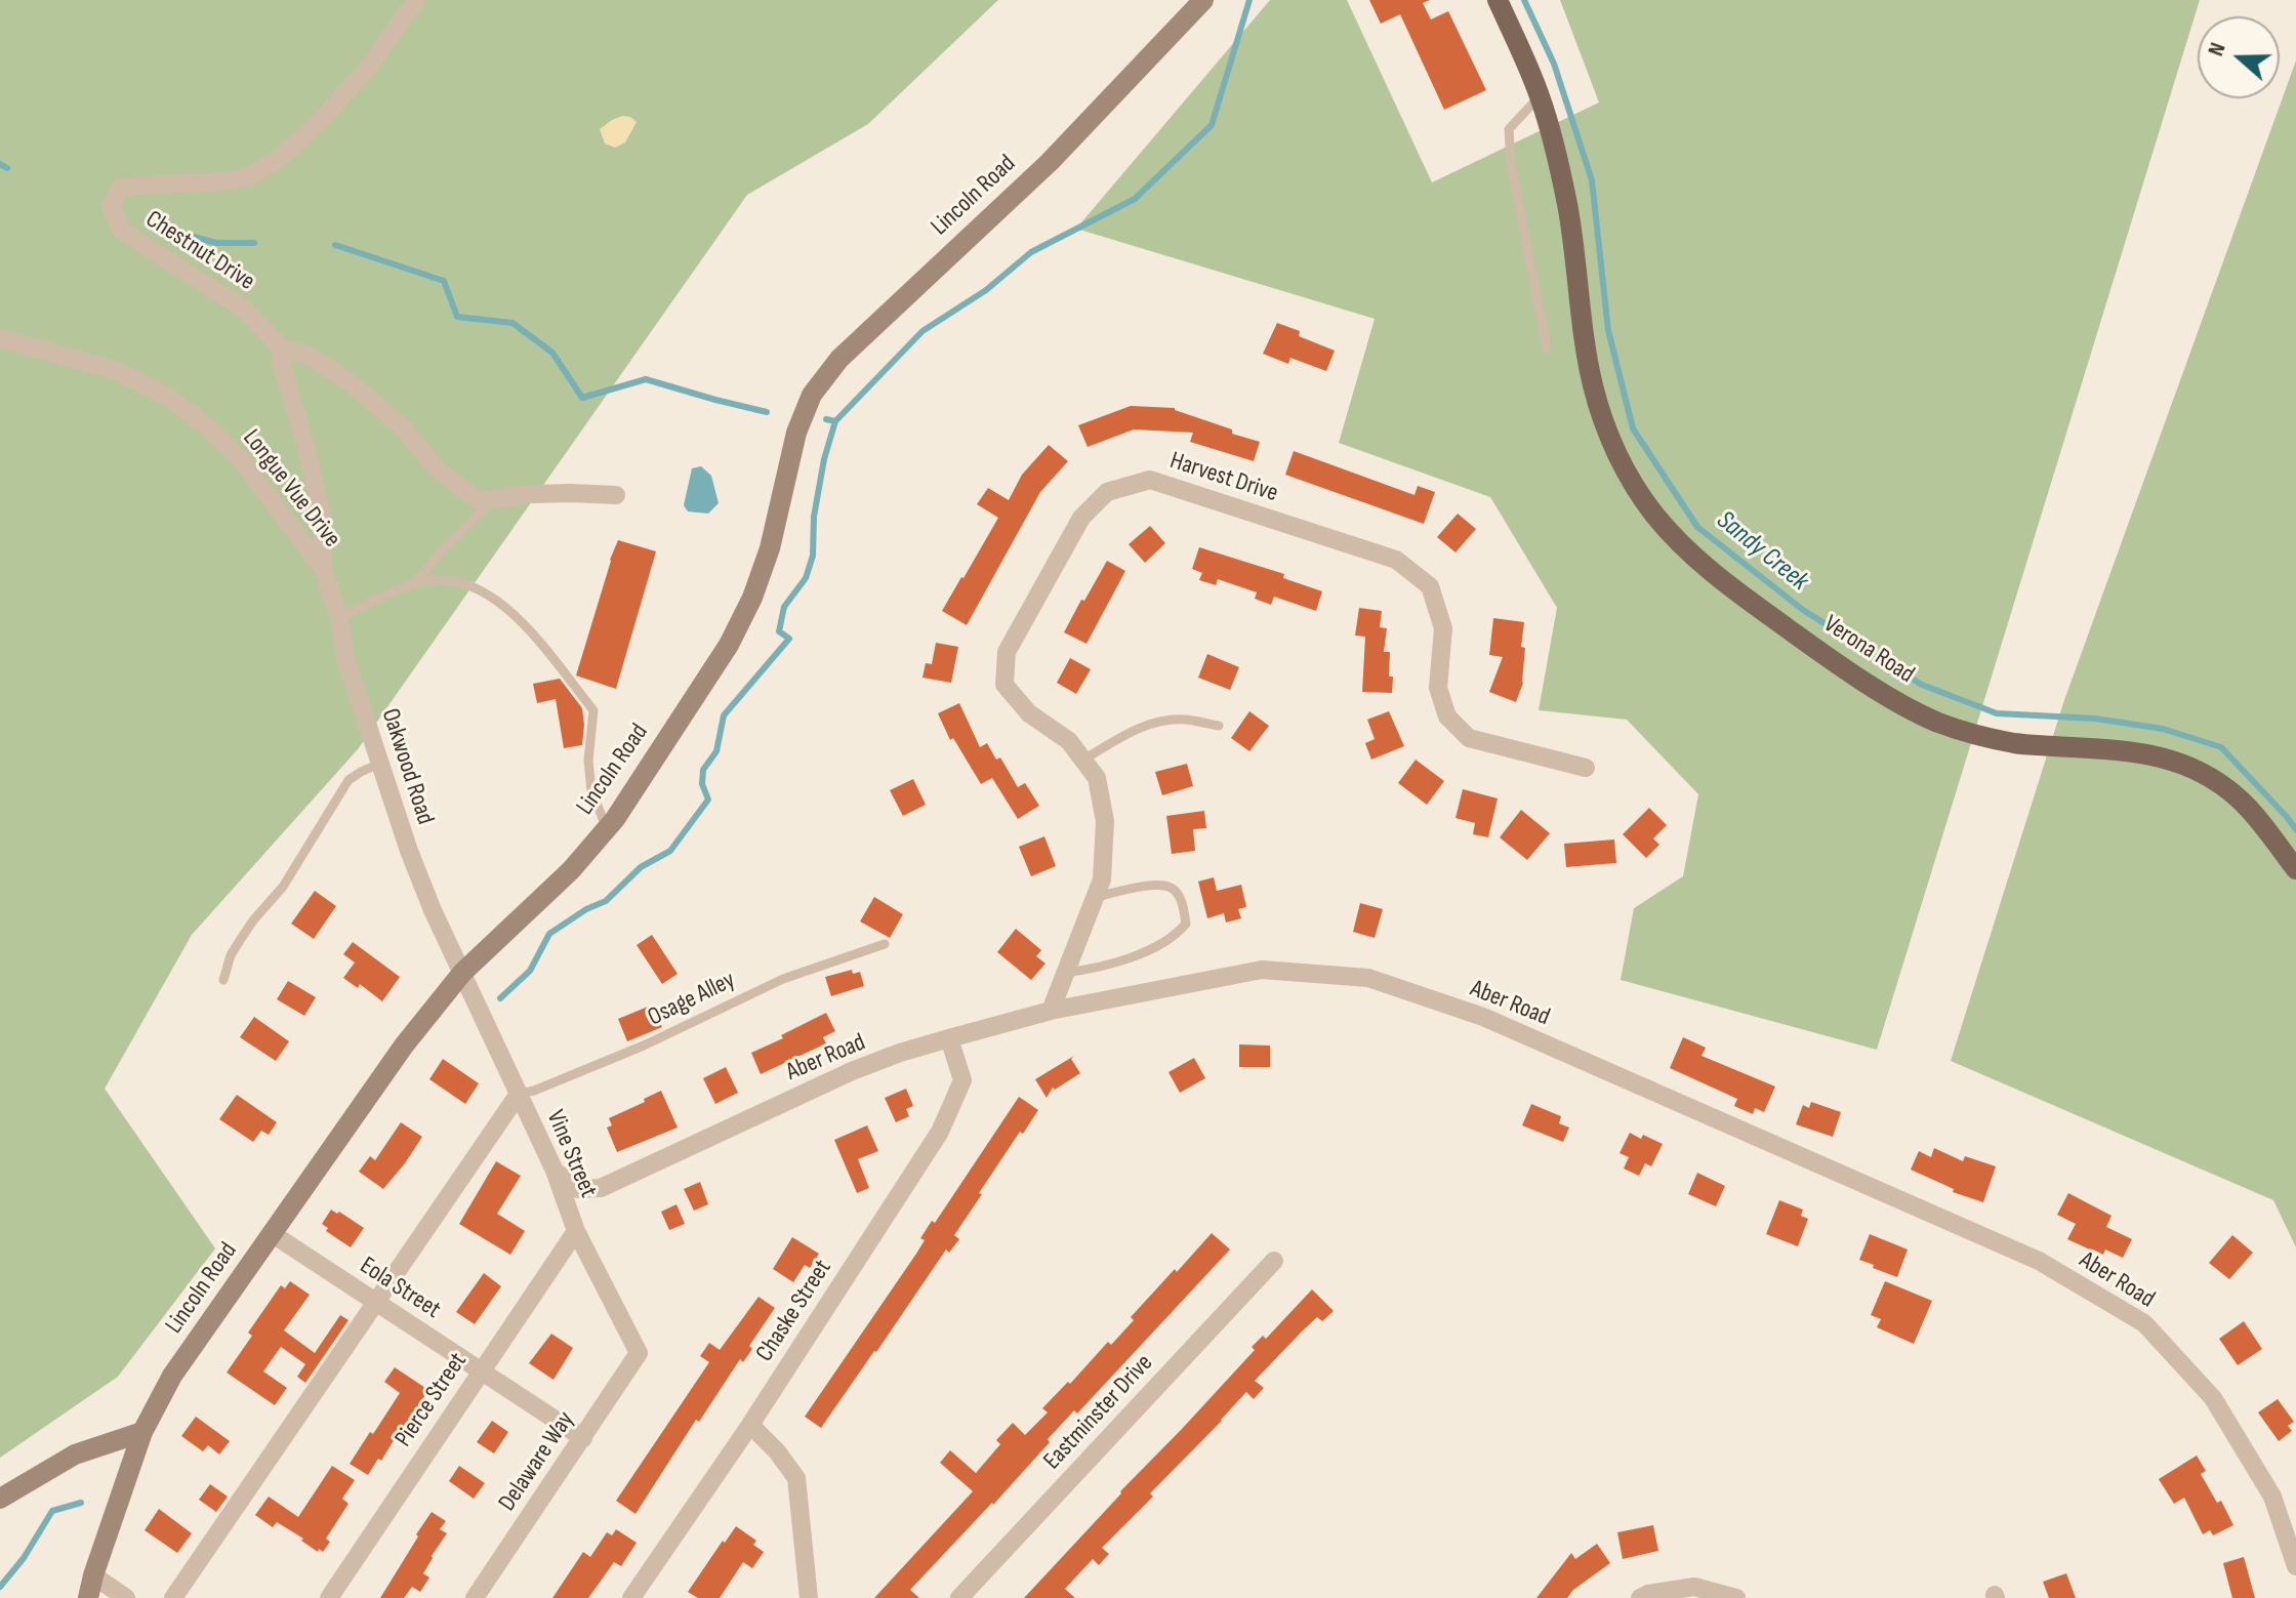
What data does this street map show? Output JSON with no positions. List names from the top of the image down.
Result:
{
  "streets": {
    "main road": ["Verona Road"],
    "street": [
      "Lincoln Road",
      "Chestnut Drive",
      "Harvest Drive",
      "Longue Vue Drive",
      "Oakwood Road",
      "Aber Road",
      "Vine Street",
      "Eola Street",
      "Chaske Street",
      "Pierce Street",
      "Eastminster Drive",
      "Delaware Way"
    ],
    "lane": ["Osage Alley"]
  },
  "crossings": [
    ["Lincoln Road", "Oakwood Road"],
    ["Lincoln Road", "Vine Street"],
    ["Lincoln Road", "Eola Street"],
    ["Harvest Drive", "Aber Road"],
    ["Longue Vue Drive", "Oakwood Road"],
    ["Oakwood Road", "Vine Street"],
    ["Osage Alley", "Vine Street"],
    ["Aber Road", "Vine Street"],
    ["Aber Road", "Chaske Street"],
    ["Vine Street", "Pierce Street"],
    ["Vine Street", "Delaware Way"],
    ["Eola Street", "Pierce Street"],
    ["Eola Street", "Delaware Way"]
  ],
  "water": ["Sandy Creek"],
  "north": "left"
}
